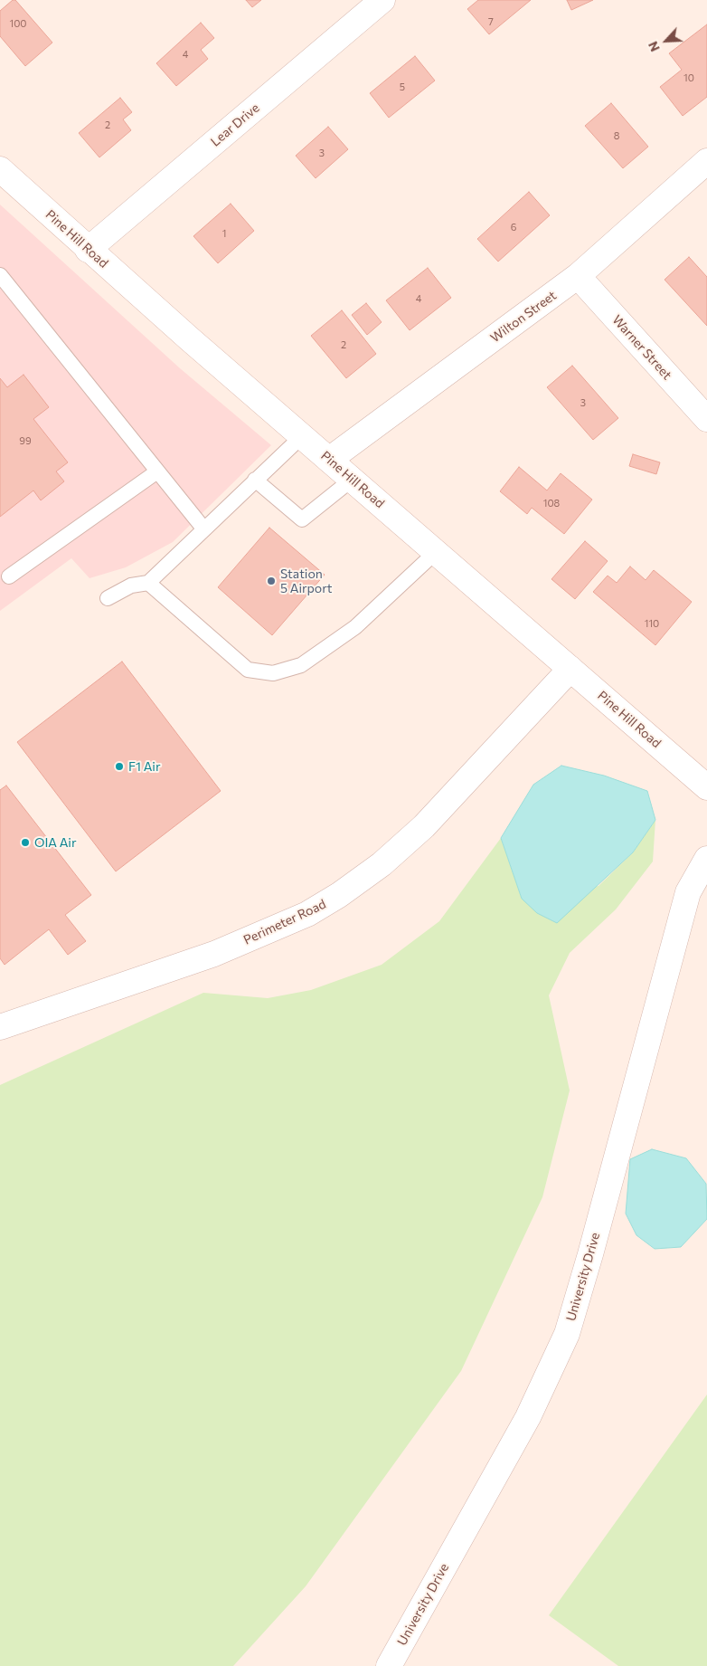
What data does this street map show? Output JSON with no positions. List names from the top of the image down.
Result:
{
  "streets": {
    "street": [
      "Lear Drive",
      "Pine Hill Road",
      "Wilton Street",
      "Warner Street",
      "Perimeter Road",
      "University Drive"
    ]
  },
  "crossings": [
    ["Lear Drive", "Pine Hill Road"],
    ["Pine Hill Road", "Wilton Street"],
    ["Pine Hill Road", "Perimeter Road"],
    ["Wilton Street", "Warner Street"]
  ],
  "places": ["Station 5 Airport", "F1 Air", "OIA Air"],
  "house_numbers": [
    "7",
    "100",
    "4",
    "10",
    "5",
    "2",
    "8",
    "3",
    "6",
    "1",
    "4",
    "2",
    "3",
    "99",
    "108",
    "110"
  ],
  "north": "bottom left"
}
